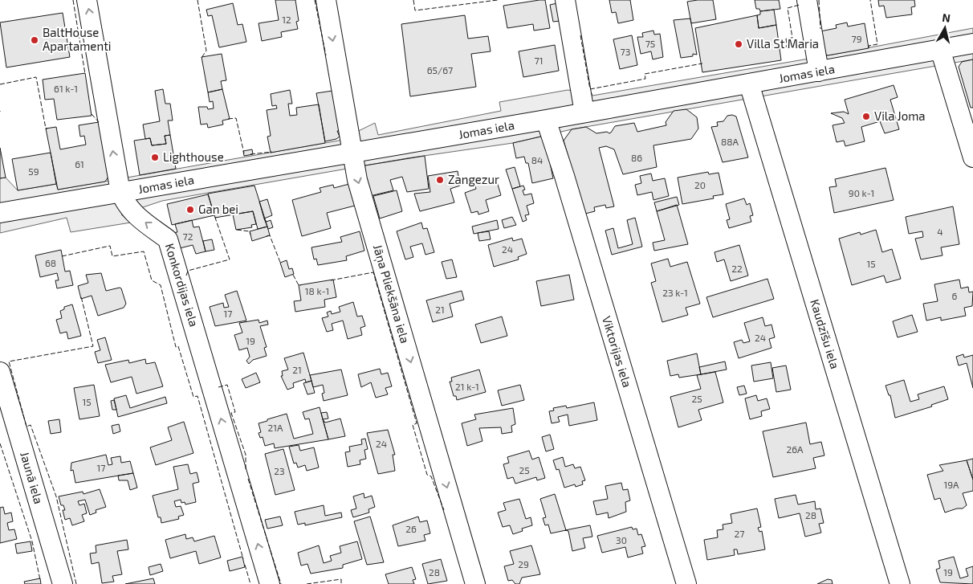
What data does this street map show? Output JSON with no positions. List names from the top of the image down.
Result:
{
  "streets": {
    "street": [
      "Jomas iela",
      "Konkordijas iela",
      "Jāņa Pliekšāna iela",
      "Kaudzīšu iela",
      "Viktorijas iela",
      "Jaunā iela"
    ]
  },
  "crossings": [
    ["Jomas iela", "Konkordijas iela"],
    ["Jomas iela", "Jāņa Pliekšāna iela"],
    ["Jomas iela", "Kaudzīšu iela"],
    ["Jomas iela", "Viktorijas iela"]
  ],
  "one_way": ["Konkordijas iela", "Jāņa Pliekšāna iela"],
  "places": [
    "BaltHouse Apartamenti",
    "Villa St Maria",
    "Vila Joma",
    "Lighthouse",
    "Zangezur",
    "Gan bei"
  ],
  "house_numbers": [
    "12",
    "79",
    "75",
    "73",
    "71",
    "65/67",
    "61 k-1",
    "88A",
    "86",
    "84",
    "61",
    "59",
    "20",
    "90 k-1",
    "4",
    "72",
    "24",
    "68",
    "15",
    "22",
    "18 k-1",
    "23 k-1",
    "6",
    "21",
    "17",
    "24",
    "19",
    "21",
    "21 k-1",
    "25",
    "15",
    "21A",
    "24",
    "26A",
    "17",
    "25",
    "23",
    "19A",
    "28",
    "26",
    "27",
    "30",
    "29",
    "28",
    "19"
  ],
  "north": "top"
}
